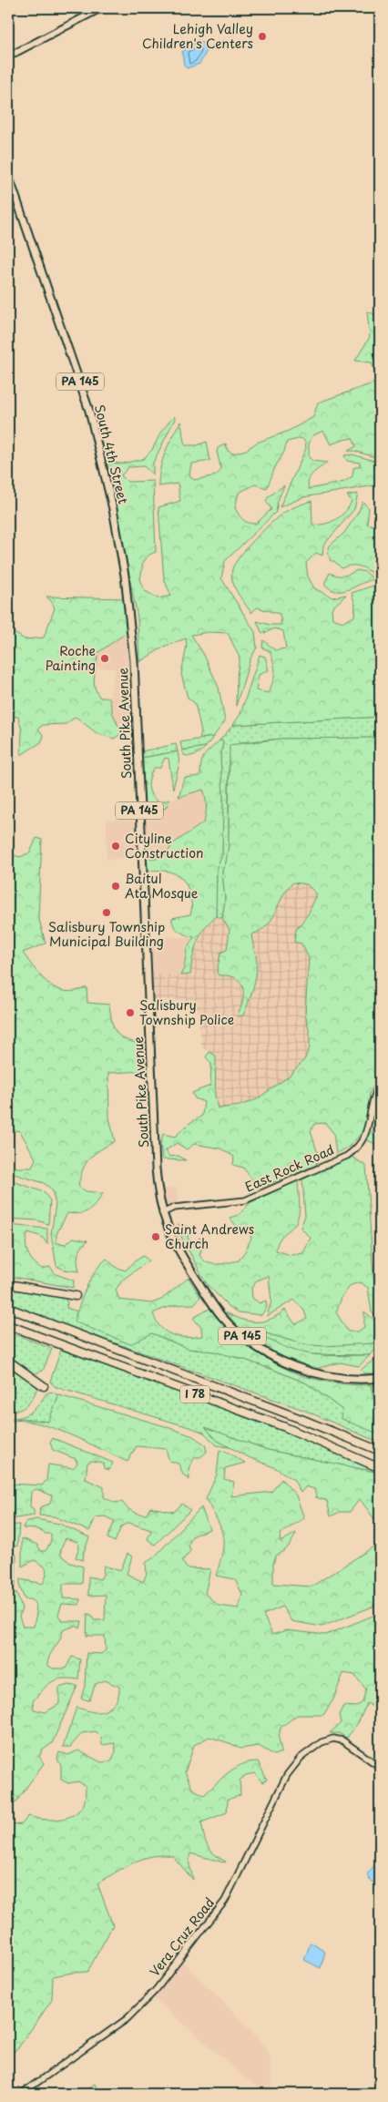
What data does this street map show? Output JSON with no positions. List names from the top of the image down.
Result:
{
  "streets": {
    "highway": ["I 78"],
    "main road": ["PA 145", "South 4th Street", "South Pike Avenue"],
    "street": ["East Rock Road", "Vera Cruz Road"]
  },
  "crossings": [
    ["PA 145", "South Pike Avenue"],
    ["PA 145", "East Rock Road"],
    ["South 4th Street", "South Pike Avenue"],
    ["South Pike Avenue", "East Rock Road"]
  ],
  "places": [
    "Lehigh Valley Children's Centers",
    "Roche Painting",
    "Cityline Construction",
    "Baitul Ata Mosque",
    "Salisbury Township Municipal Building",
    "Salisbury Township Police",
    "Saint Andrews Church"
  ]
}
